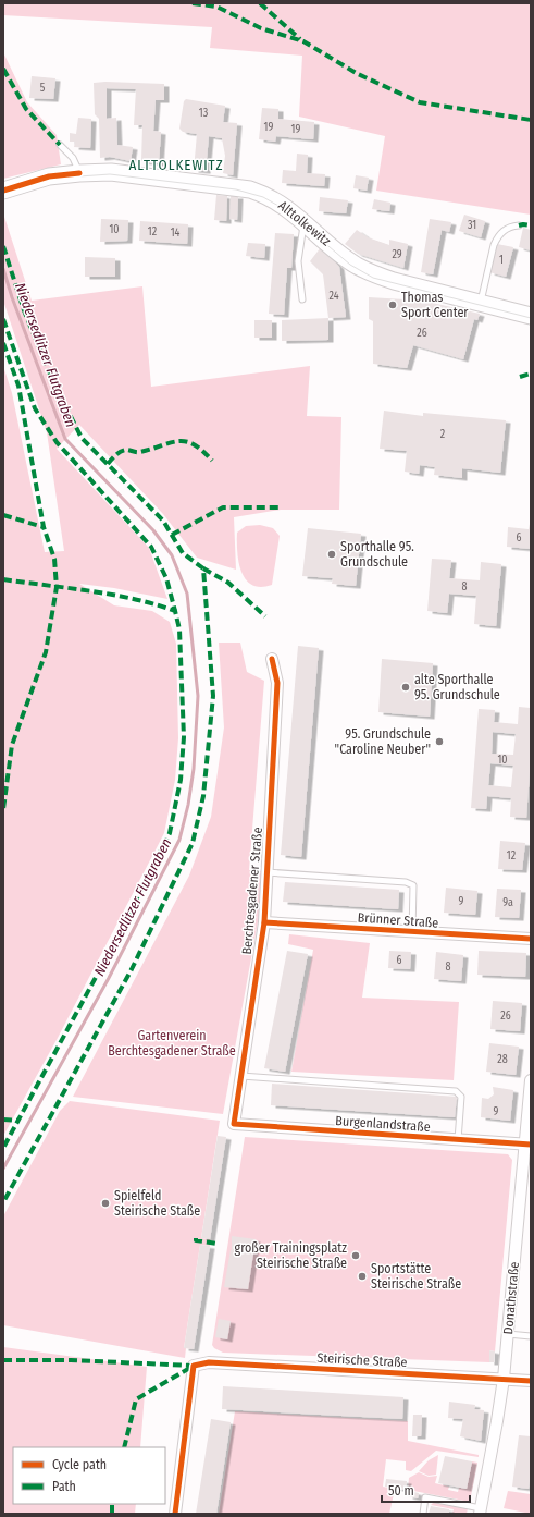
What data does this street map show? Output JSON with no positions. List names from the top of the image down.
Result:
{
  "streets": {
    "main road": ["Alttolkewitz"],
    "street": [
      "Berchtesgadener Straße",
      "Brünner Straße",
      "Burgenlandstraße",
      "Donathstraße",
      "Steirische Straße"
    ]
  },
  "crossings": [
    ["Berchtesgadener Straße", "Brünner Straße"],
    ["Berchtesgadener Straße", "Burgenlandstraße"],
    ["Burgenlandstraße", "Donathstraße"],
    ["Donathstraße", "Steirische Straße"]
  ],
  "districts": ["ALTTOLKEWITZ"],
  "water": ["Niedersedlitzer Flutgraben"],
  "parks": ["Gartenverein Berchtesgadener Straße"],
  "places": [
    "Thomas Sport Center",
    "Sporthalle 95. Grundschule",
    "alte Sporthalle 95. Grundschule",
    "95. Grundschule \"Caroline Neuber\"",
    "Spielfeld Steirische Staße",
    "großer Trainingsplatz Steirische Straße",
    "Sportstätte Steirische Straße"
  ],
  "house_numbers": [
    "5",
    "13",
    "19",
    "19",
    "31",
    "10",
    "12",
    "14",
    "29",
    "1",
    "24",
    "26",
    "2",
    "6",
    "8",
    "10",
    "12",
    "9",
    "9a",
    "6",
    "8",
    "26",
    "28",
    "9"
  ],
  "legend": ["Cycle path", "Path"],
  "scale_bar": "50 m"
}
